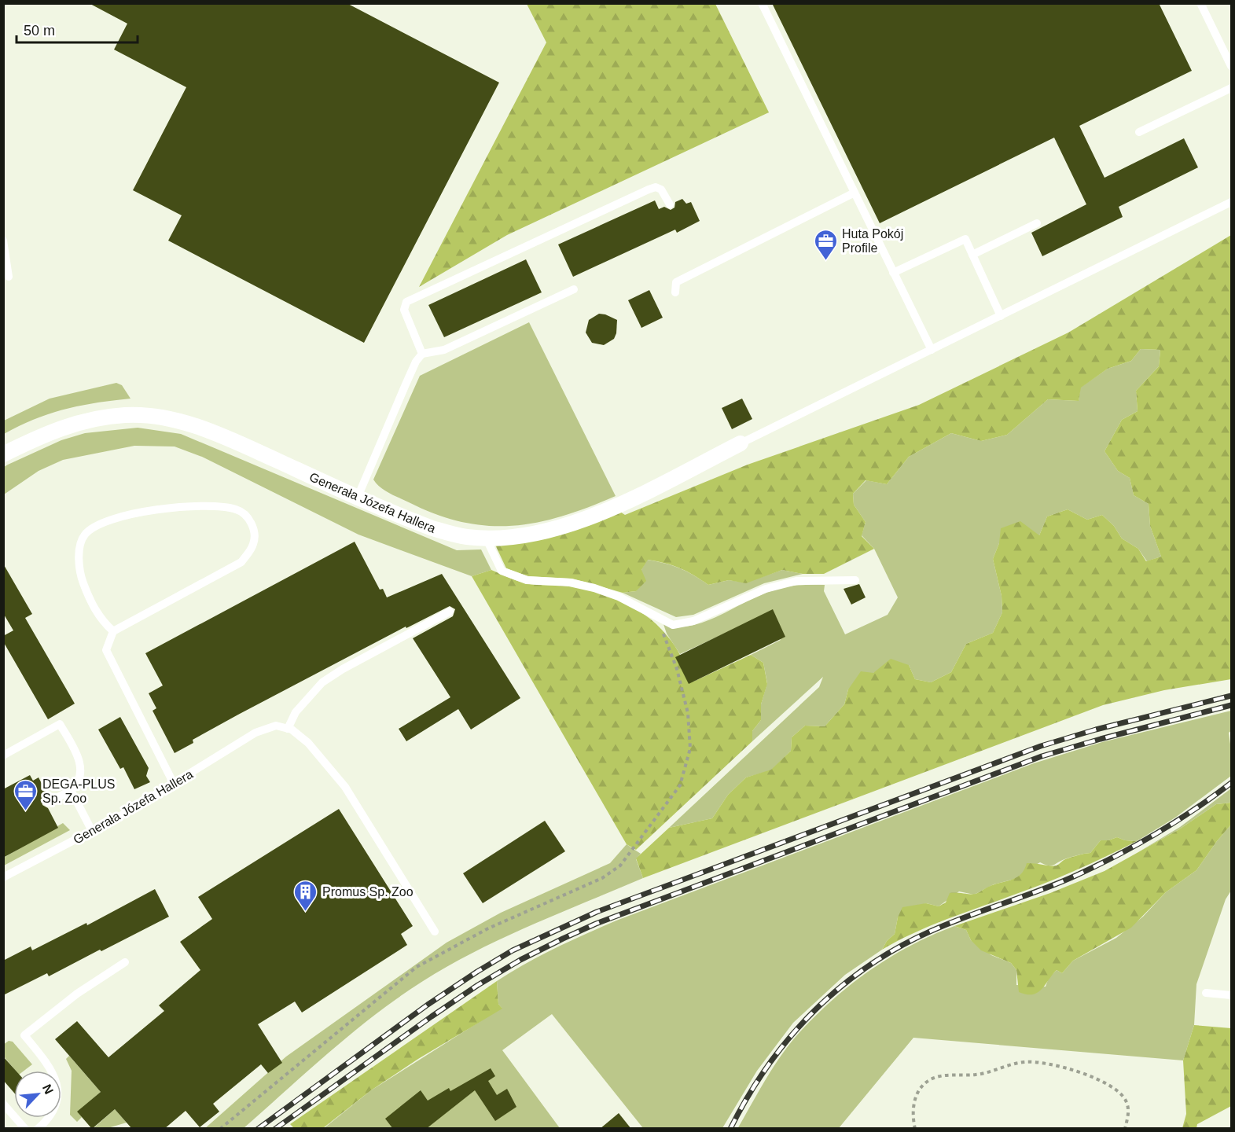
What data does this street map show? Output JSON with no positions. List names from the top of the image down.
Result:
{
  "streets": {
    "street": ["Generała Józefa Hallera"]
  },
  "places": {
    "office": ["Huta Pokój Profile", "DEGA-PLUS Sp. Zoo"],
    "building": ["Promus Sp. Zoo"]
  },
  "scale_bar": "50 m",
  "north": "top right"
}
